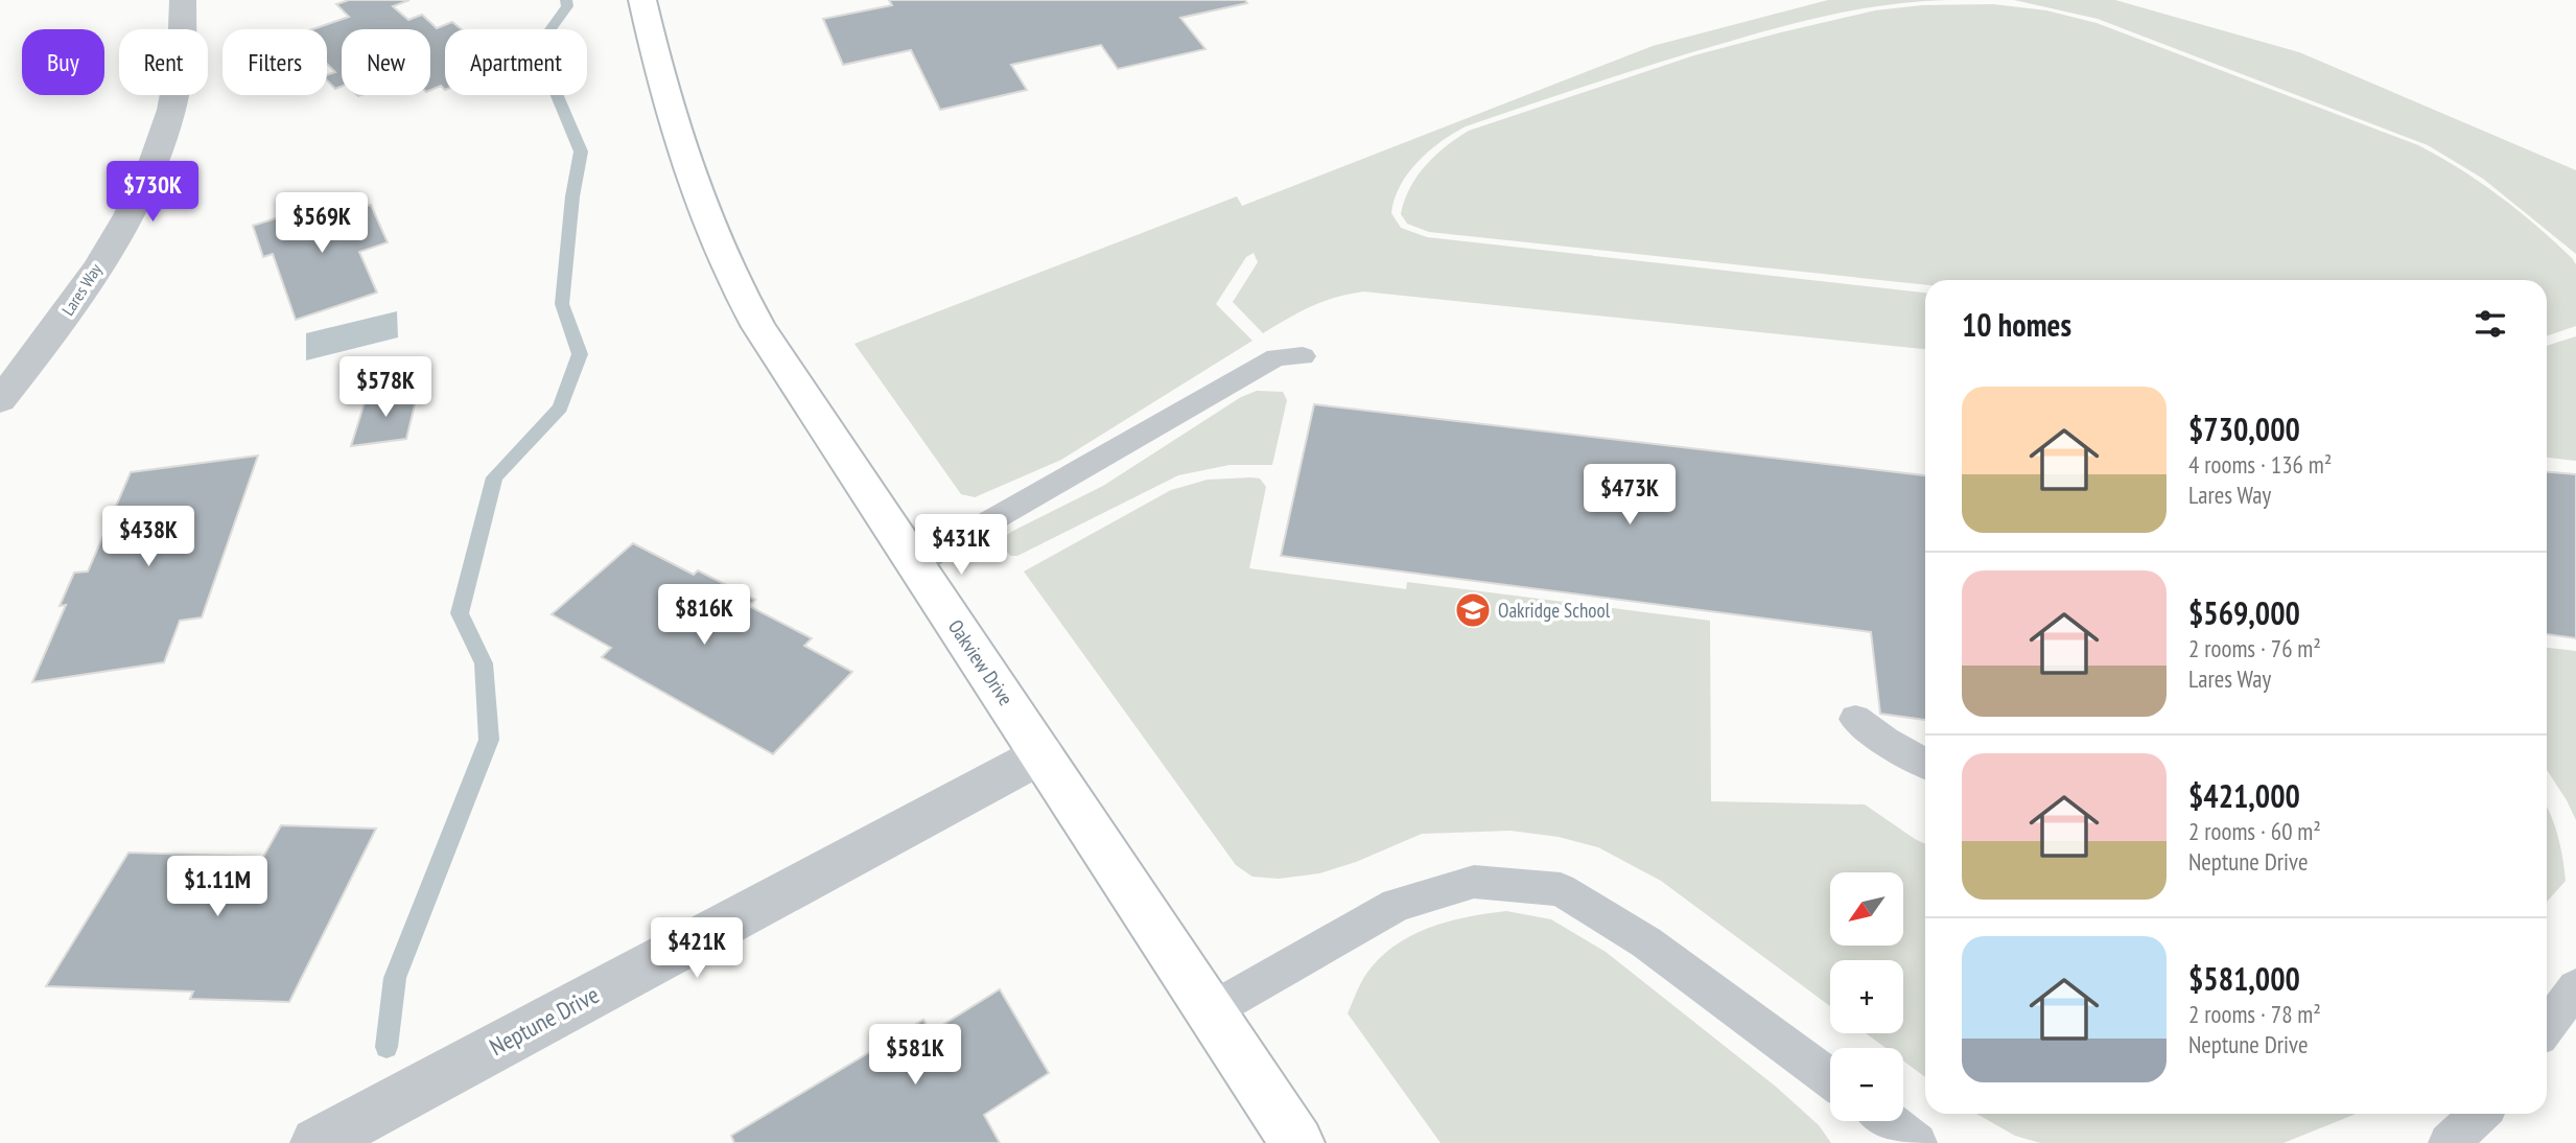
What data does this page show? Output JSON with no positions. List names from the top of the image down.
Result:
{
  "streets": {
    "street": ["Lares Way", "Oakview Drive", "Neptune Drive"]
  },
  "crossings": [
    ["Oakview Drive", "Neptune Drive"]
  ],
  "places": {
    "school or university": ["Oakridge School"]
  },
  "north": "bottom left",
  "page": {
    "chip": [
      "Buy",
      "Rent",
      "Filters",
      "New",
      "Apartment"
    ],
    "price": [
      "$730K",
      "$569K",
      "$578K",
      "$473K",
      "$438K",
      "$431K",
      "$816K",
      "$1.11M",
      "$421K",
      "$581K"
    ],
    "heading": "10 homes",
    "list": [
      {
        "name": "$730,000",
        "note": "4 rooms · 136 m² · Lares Way"
      },
      {
        "name": "$569,000",
        "note": "2 rooms · 76 m² · Lares Way"
      },
      {
        "name": "$421,000",
        "note": "2 rooms · 60 m² · Neptune Drive"
      },
      {
        "name": "$581,000",
        "note": "2 rooms · 78 m² · Neptune Drive"
      }
    ],
    "map_buttons": ["+", "−"]
  }
}
